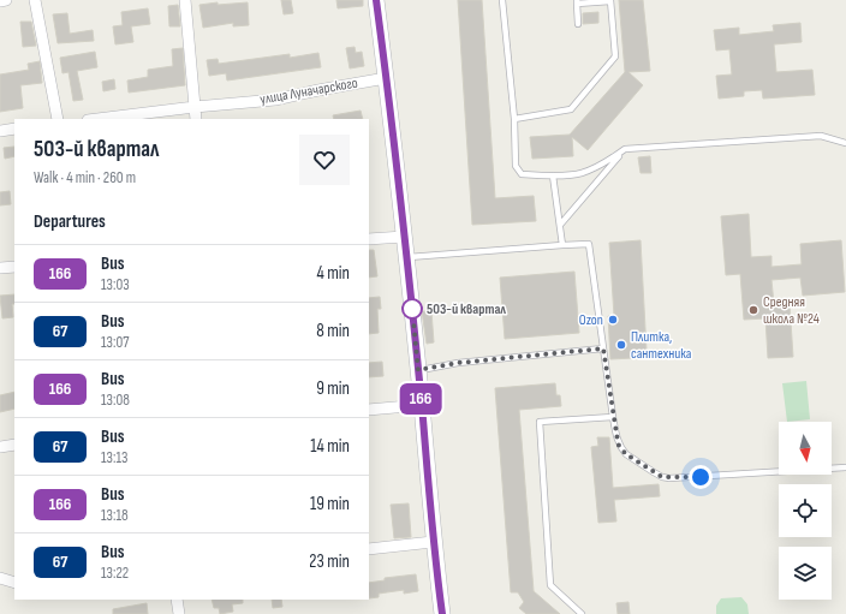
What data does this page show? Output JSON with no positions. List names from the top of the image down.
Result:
{
  "streets": {
    "street": ["улица Луначарского"]
  },
  "places": [
    "503-й квартал",
    "Средняя школа №24",
    "Ozon",
    "Плитка, сантехника"
  ],
  "lines": ["bus line 166"],
  "north": "bottom",
  "page": {
    "on_map": "166",
    "heading": [
      ["503-й квартал", "Walk · 4 min · 260 m"],
      "Departures"
    ],
    "list": [
      {
        "mark": "166",
        "name": "Bus",
        "note": "13:03",
        "value": "4 min"
      },
      {
        "mark": "67",
        "name": "Bus",
        "note": "13:07",
        "value": "8 min"
      },
      {
        "mark": "166",
        "name": "Bus",
        "note": "13:08",
        "value": "9 min"
      },
      {
        "mark": "67",
        "name": "Bus",
        "note": "13:13",
        "value": "14 min"
      },
      {
        "mark": "166",
        "name": "Bus",
        "note": "13:18",
        "value": "19 min"
      },
      {
        "mark": "67",
        "name": "Bus",
        "note": "13:22",
        "value": "23 min"
      }
    ]
  }
}
